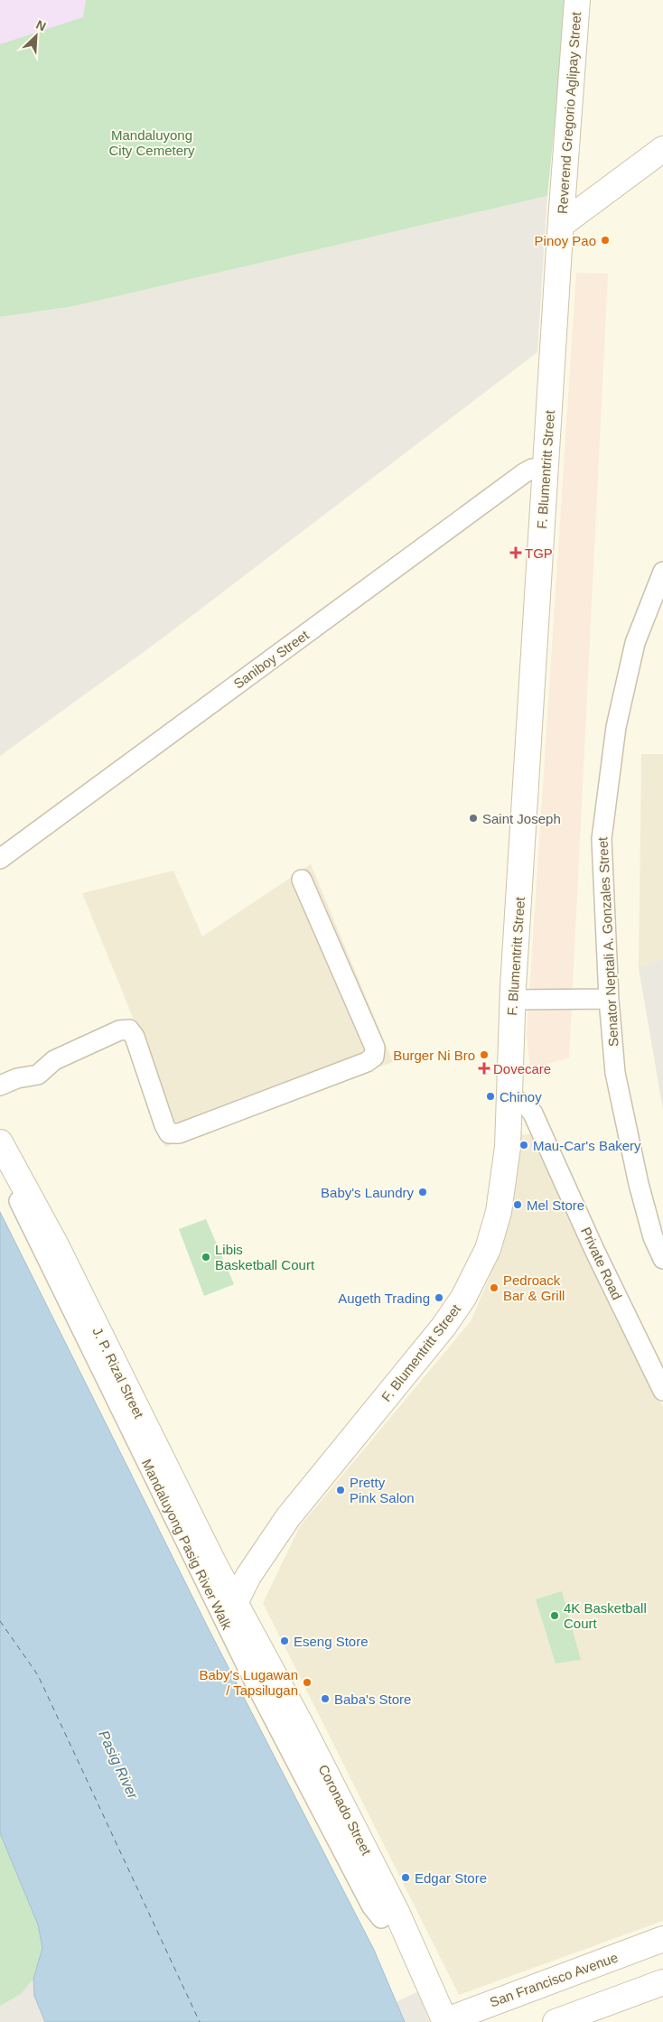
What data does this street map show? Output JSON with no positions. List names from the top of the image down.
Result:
{
  "streets": {
    "street": [
      "Reverend Gregorio Aglipay Street",
      "F. Blumentritt Street",
      "Saniboy Street",
      "Senator Neptali A. Gonzales Street",
      "Private Road",
      "J. P. Rizal Street",
      "Mandaluyong Pasig River Walk",
      "Coronado Street",
      "San Francisco Avenue"
    ]
  },
  "crossings": [
    ["Reverend Gregorio Aglipay Street", "F. Blumentritt Street"],
    ["F. Blumentritt Street", "Saniboy Street"],
    ["F. Blumentritt Street", "Private Road"],
    ["F. Blumentritt Street", "J. P. Rizal Street"],
    ["F. Blumentritt Street", "Coronado Street"],
    ["J. P. Rizal Street", "Coronado Street"],
    ["Coronado Street", "San Francisco Avenue"]
  ],
  "water": ["Pasig River"],
  "parks": ["Mandaluyong City Cemetery"],
  "places": {
    "other": [
      "Pinoy Pao",
      "Saint Joseph",
      "Burger Ni Bro",
      "Chinoy",
      "Mau-Car's Bakery",
      "Baby's Laundry",
      "Mel Store",
      "Libis Basketball Court",
      "Pedroack Bar & Grill",
      "Augeth Trading",
      "Pretty Pink Salon",
      "4K Basketball Court",
      "Eseng Store",
      "Baby's Lugawan / Tapsilugan",
      "Baba's Store",
      "Edgar Store"
    ],
    "health": ["TGP", "Dovecare"]
  },
  "north": "top right"
}
